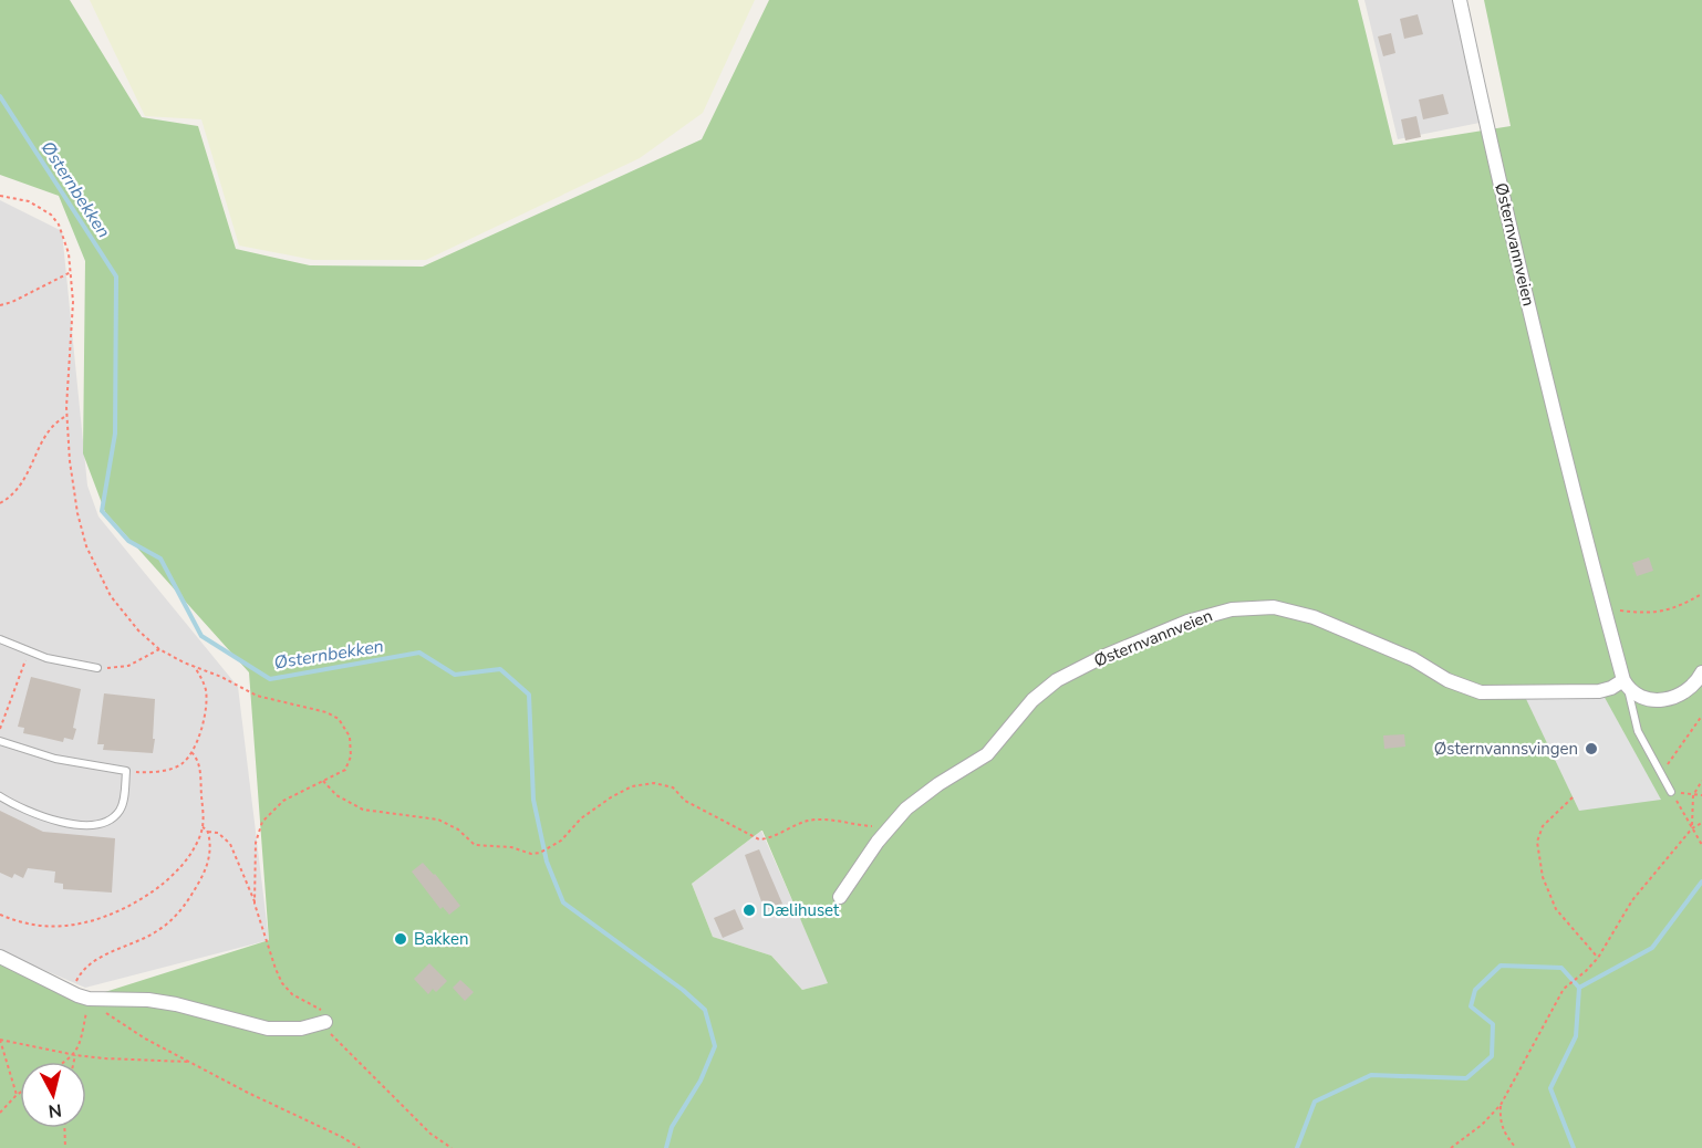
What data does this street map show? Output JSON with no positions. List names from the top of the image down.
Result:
{
  "streets": {
    "street": ["Østernvannveien"]
  },
  "water": ["Østernbekken"],
  "places": ["Østernvannsvingen", "Dælihuset", "Bakken"],
  "north": "bottom"
}
